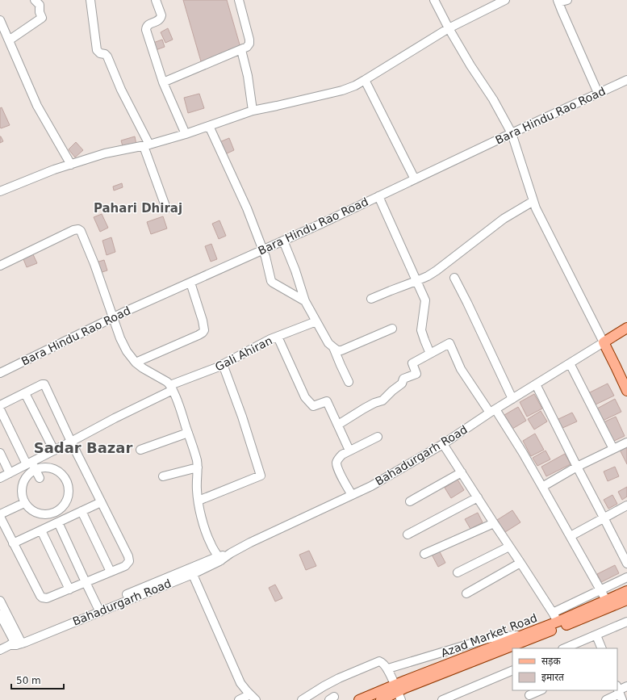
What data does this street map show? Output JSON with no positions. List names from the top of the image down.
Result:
{
  "streets": {
    "main road": ["Azad Market Road"],
    "street": ["Bara Hindu Rao Road", "Gali Ahiran", "Bahadurgarh Road"]
  },
  "districts": ["Pahari Dhiraj", "Sadar Bazar"],
  "legend": ["सड़क", "इमारत"],
  "scale_bar": "50 m"
}
